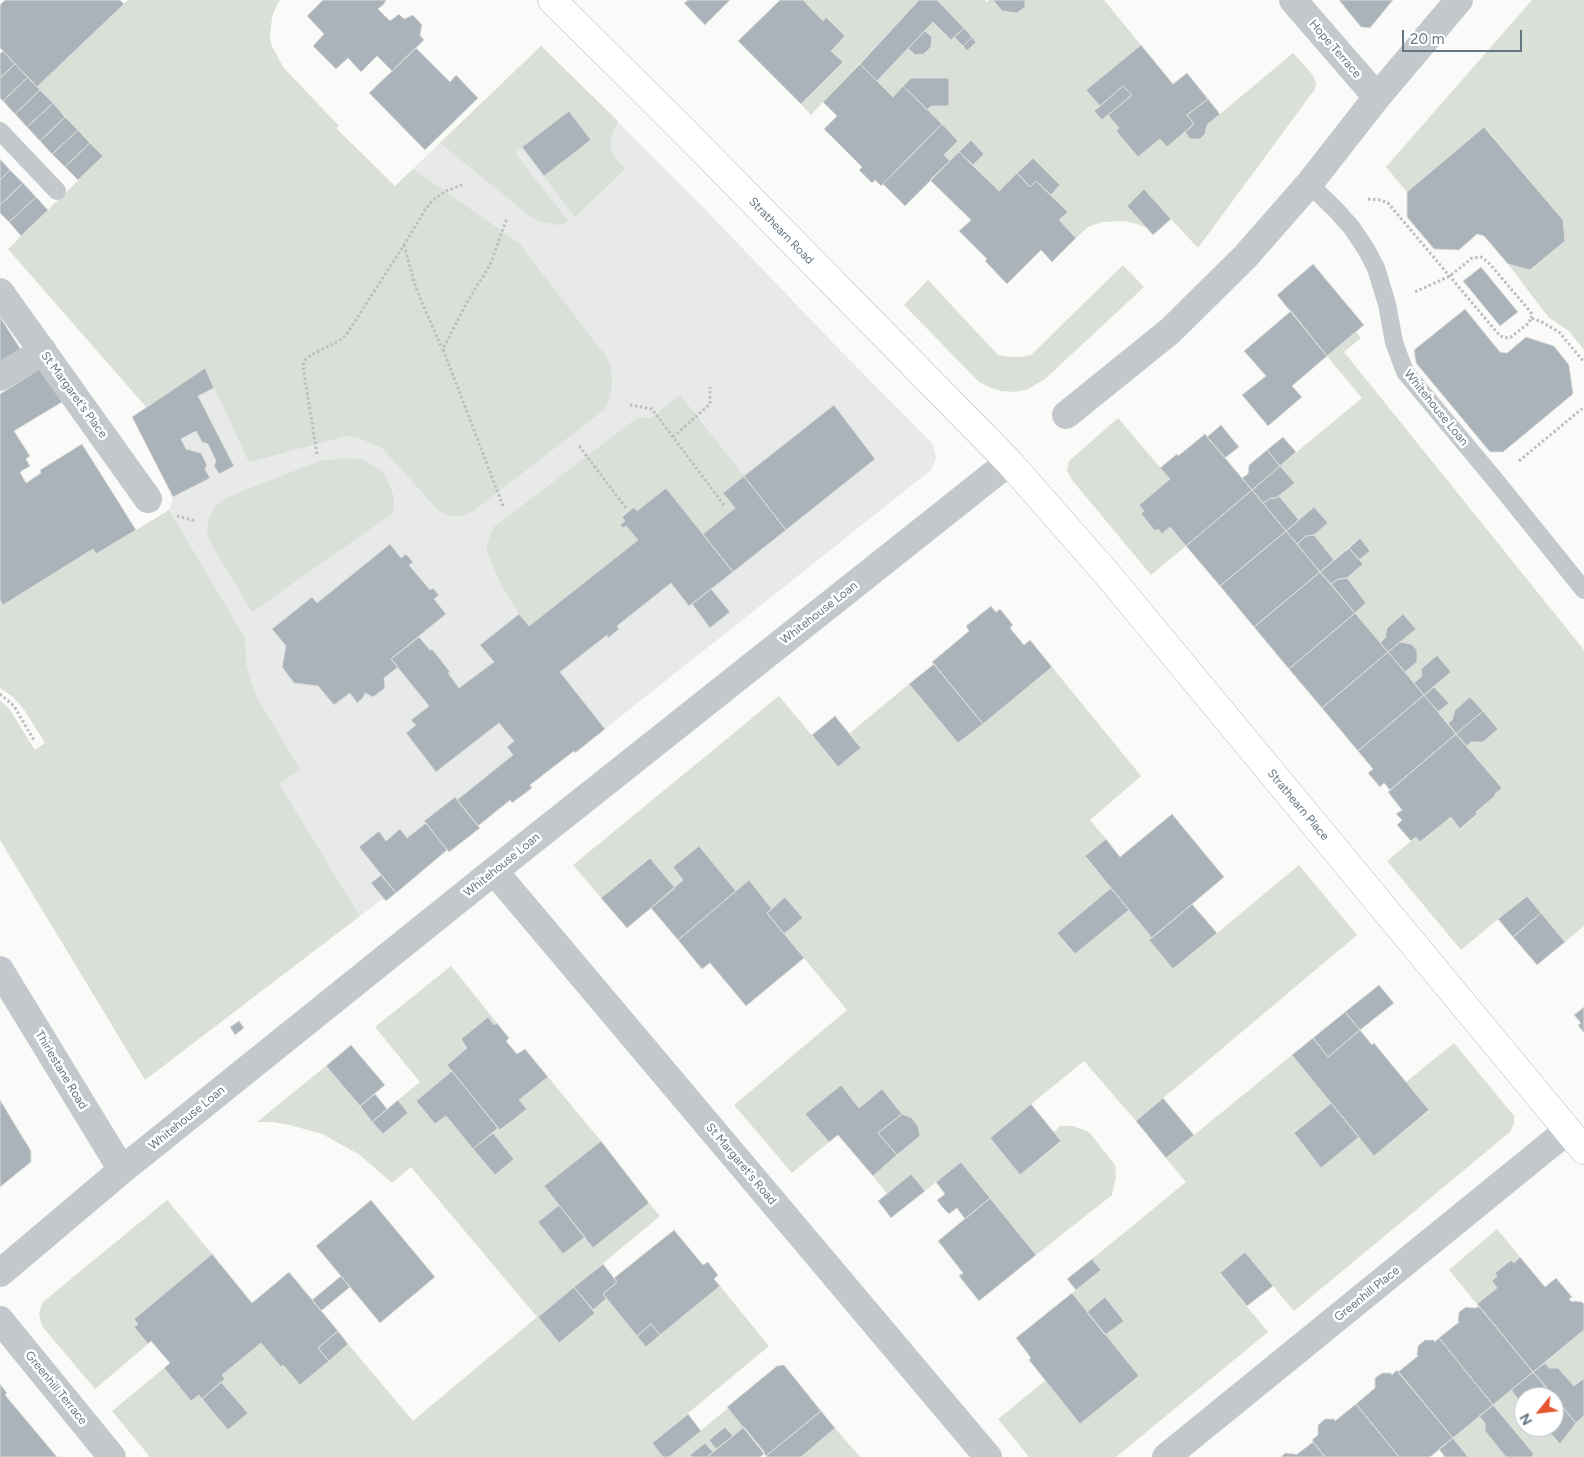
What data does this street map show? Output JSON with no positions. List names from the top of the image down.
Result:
{
  "streets": {
    "street": [
      "Hope Terrace",
      "Strathearn Road",
      "St Margaret's Place",
      "Whitehouse Loan",
      "Strathearn Place",
      "Thirlestane Road",
      "St Margaret's Road",
      "Greenhill Place",
      "Greenhill Terrace"
    ]
  },
  "crossings": [
    ["Strathearn Road", "Whitehouse Loan"],
    ["Strathearn Road", "Strathearn Place"],
    ["Whitehouse Loan", "Strathearn Place"],
    ["Whitehouse Loan", "Thirlestane Road"],
    ["Whitehouse Loan", "St Margaret's Road"],
    ["Strathearn Place", "Greenhill Place"]
  ],
  "scale_bar": "20 m",
  "north": "bottom left"
}
